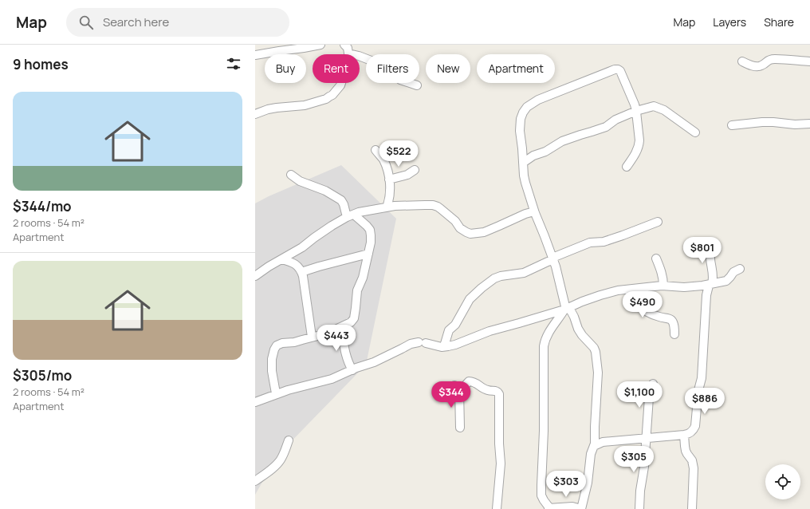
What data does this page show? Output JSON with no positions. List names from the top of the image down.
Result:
{
  "page": {
    "header": "Map",
    "search": "Search here",
    "nav": ["Map", "Layers", "Share"],
    "heading": "9 homes",
    "chip": [
      "Buy",
      "Rent",
      "Filters",
      "New",
      "Apartment"
    ],
    "list": [
      {
        "name": "$344/mo",
        "note": "2 rooms · 54 m² · Apartment"
      },
      {
        "name": "$305/mo",
        "note": "2 rooms · 54 m² · Apartment"
      }
    ],
    "price": [
      "$522",
      "$801",
      "$490",
      "$443",
      "$344",
      "$1,100",
      "$886",
      "$305",
      "$303"
    ]
  }
}
